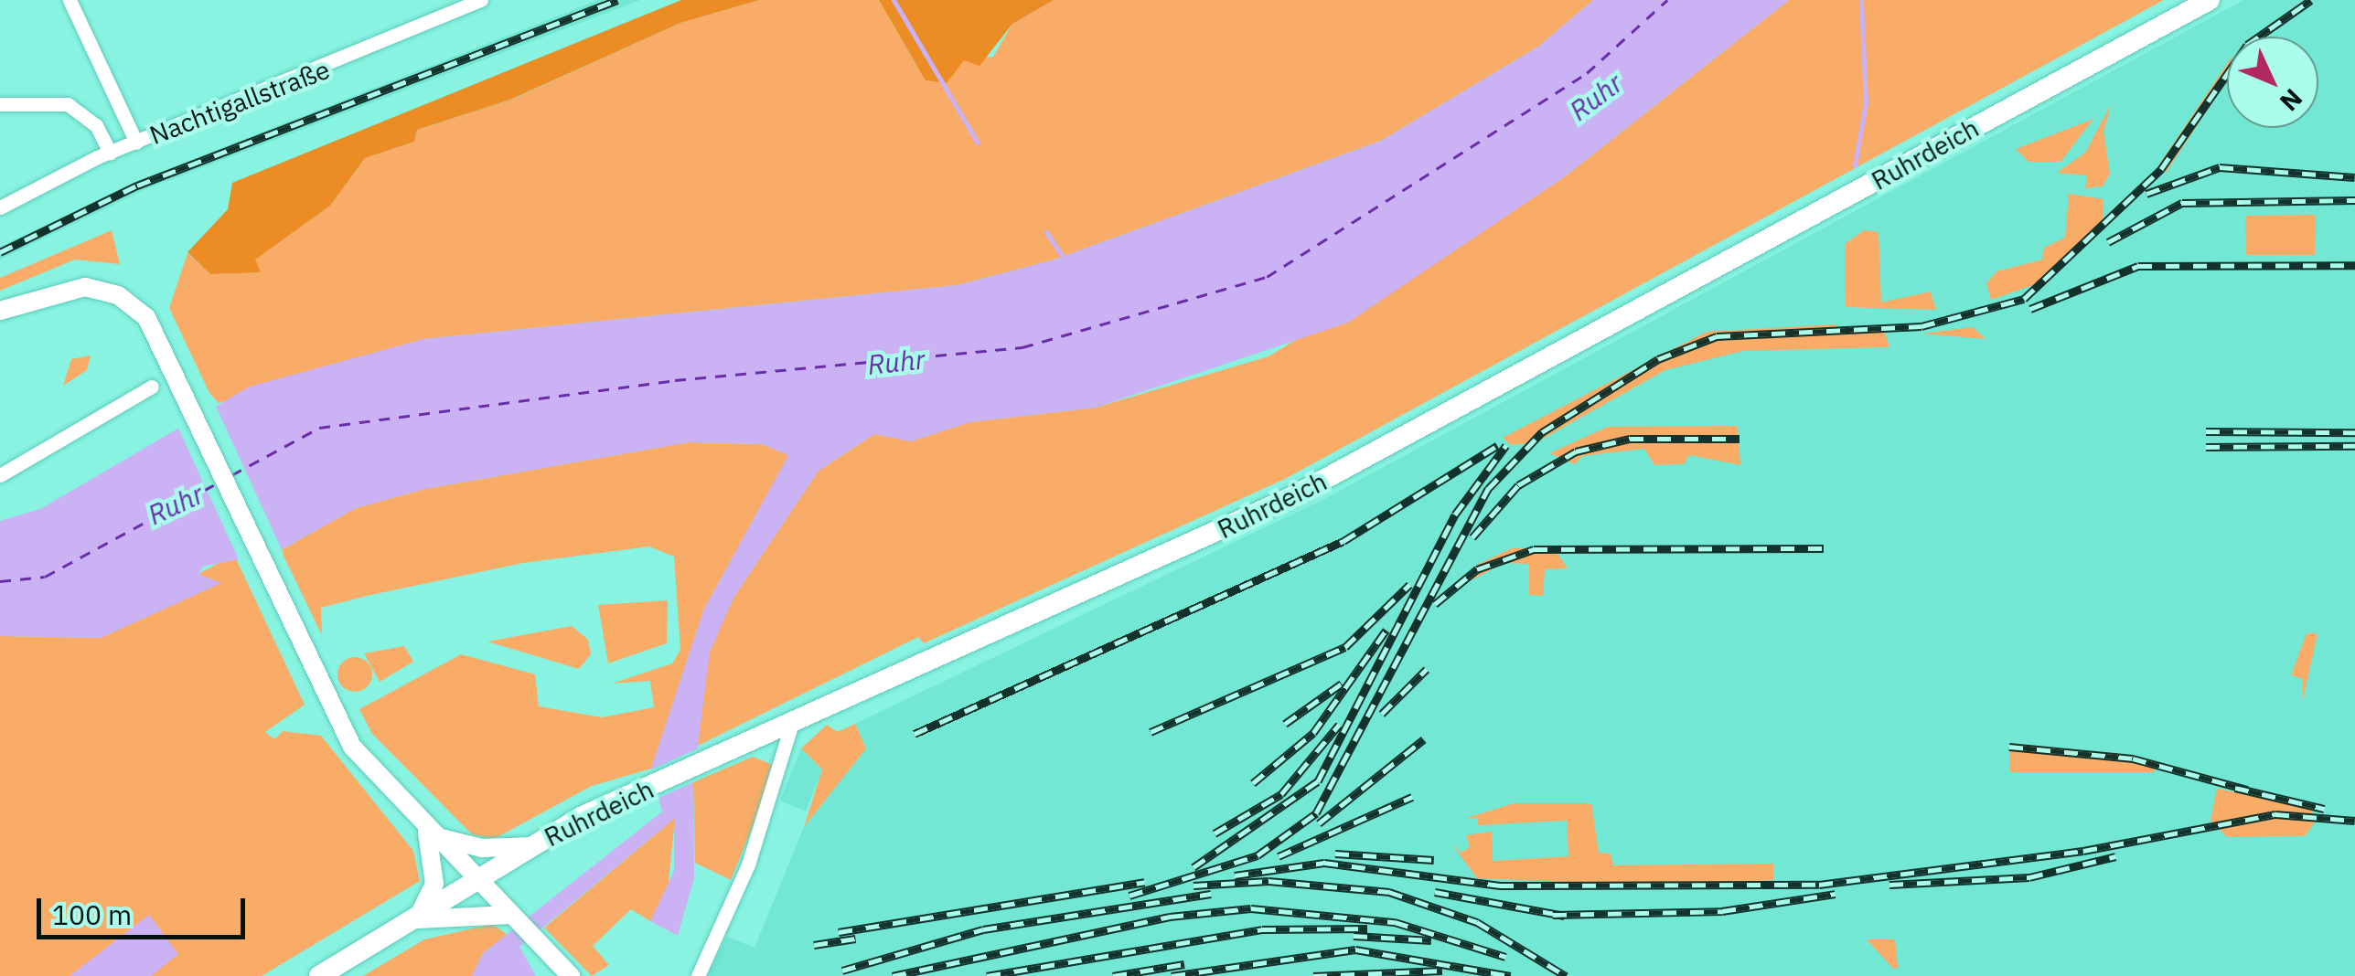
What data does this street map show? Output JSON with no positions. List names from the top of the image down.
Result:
{
  "streets": {
    "main road": ["Ruhrdeich"],
    "street": ["Nachtigallstraße"]
  },
  "water": ["Ruhr"],
  "scale_bar": "100 m",
  "north": "bottom right"
}
